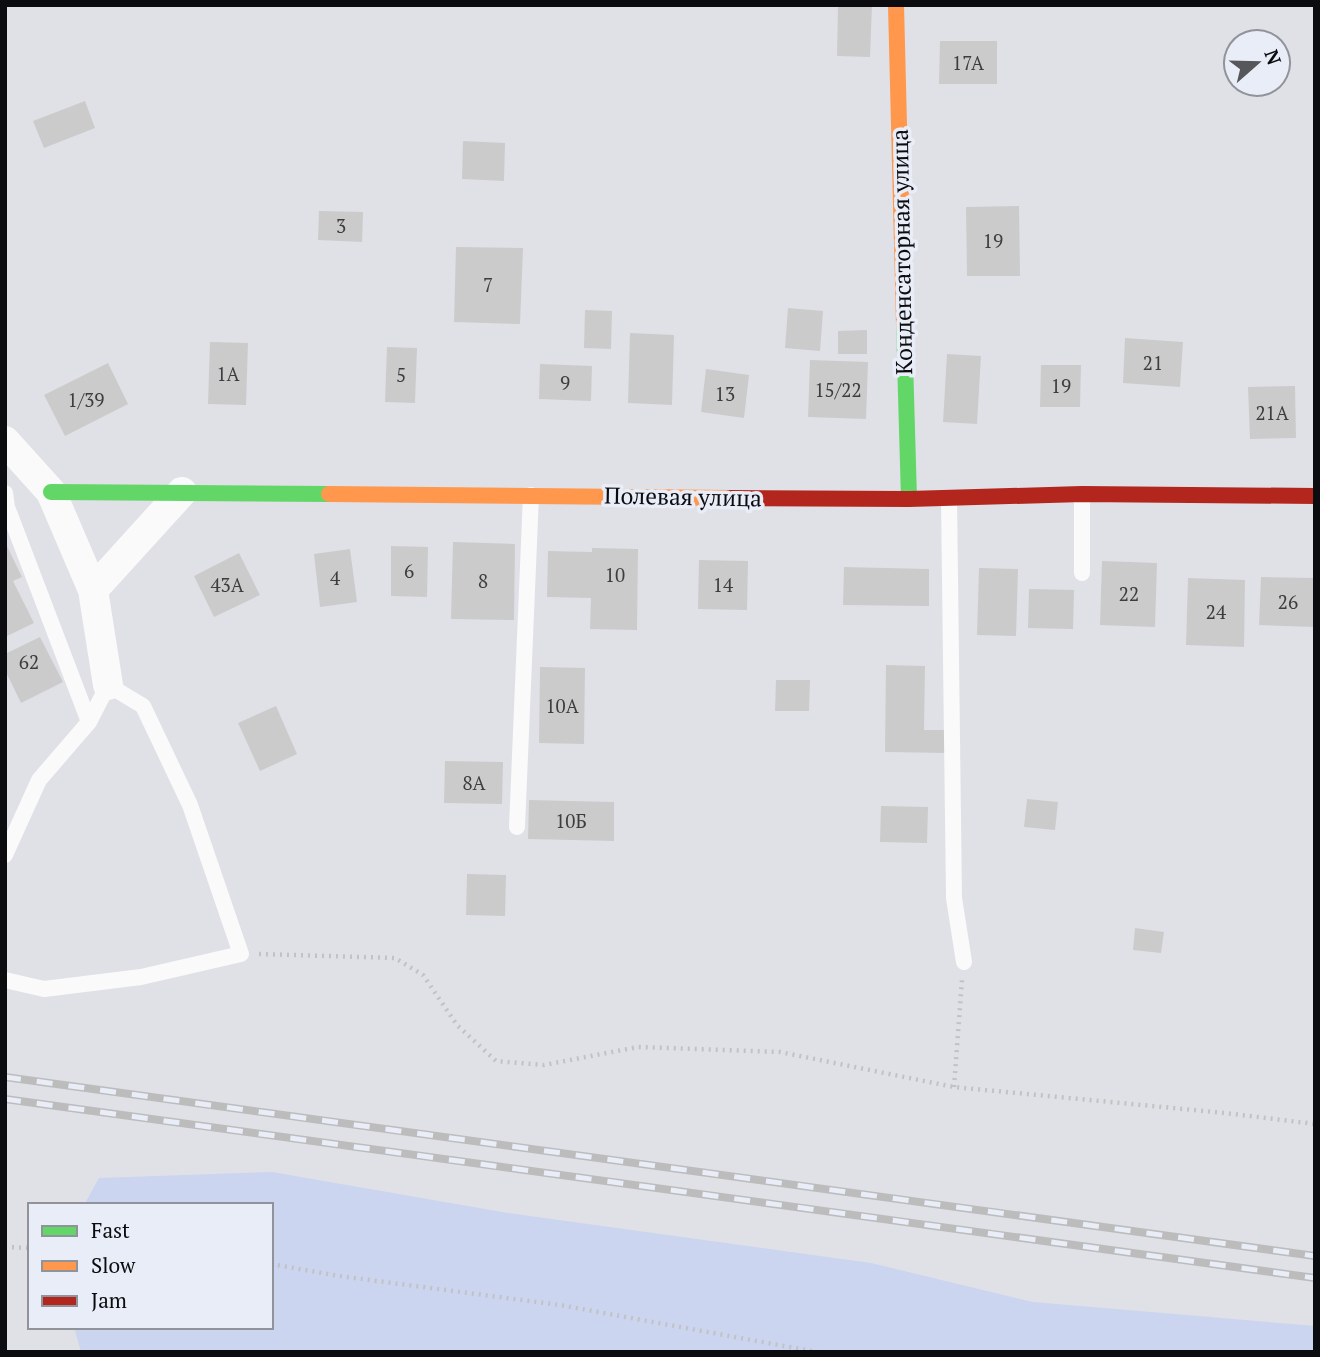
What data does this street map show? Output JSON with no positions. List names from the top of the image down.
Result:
{
  "streets": {
    "street": ["Конденсаторная улица", "Полевая улица"]
  },
  "crossings": [
    ["Конденсаторная улица", "Полевая улица"]
  ],
  "house_numbers": [
    "17А",
    "3",
    "19",
    "7",
    "21",
    "1А",
    "5",
    "9",
    "19",
    "15/22",
    "13",
    "1/39",
    "21А",
    "6",
    "10",
    "4",
    "8",
    "43А",
    "14",
    "22",
    "26",
    "24",
    "62",
    "10А",
    "8А",
    "10Б"
  ],
  "legend": ["Fast", "Slow", "Jam"],
  "north": "right"
}
